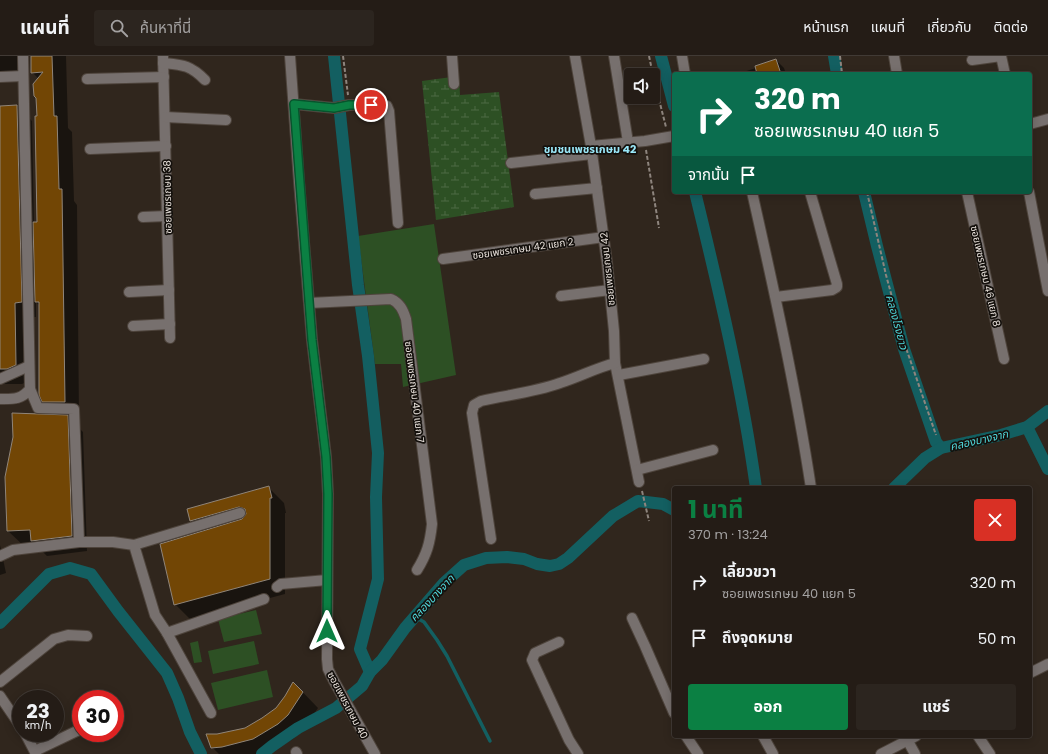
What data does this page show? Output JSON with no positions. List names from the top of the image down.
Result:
{
  "streets": {
    "street": [
      "ซอยเพชรเกษม 38",
      "ซอยเพชรเกษม 42 แยก 2",
      "ซอยเพชรเกษม 42",
      "ซอยเพชรเกษม 46 แยก 8",
      "ซอยเพชรเกษม 40 แยก 7",
      "ซอยเพชรเกษม 40"
    ]
  },
  "crossings": [
    ["ซอยเพชรเกษม 42 แยก 2", "ซอยเพชรเกษม 42"],
    ["ซอยเพชรเกษม 40 แยก 7", "ซอยเพชรเกษม 40"]
  ],
  "districts": ["ชุมชนเพชรเกษม 42"],
  "water": ["คลองโรงยาว", "คลองบางจาก"],
  "page": {
    "header": "แผนที่",
    "search": "ค้นหาที่นี่",
    "nav": [
      "หน้าแรก",
      "แผนที่",
      "เกี่ยวกับ",
      "ติดต่อ"
    ],
    "turn": ["320 m", "ซอยเพชรเกษม 40 แยก 5"],
    "then": "จากนั้น",
    "heading": ["1 นาที", "370 m · 13:24"],
    "list": [
      {
        "name": "เลี้ยวขวา",
        "note": "ซอยเพชรเกษม 40 แยก 5",
        "value": "320 m"
      },
      {
        "name": "ถึงจุดหมาย",
        "value": "50 m"
      }
    ],
    "buttons": ["ออก", "แชร์"],
    "speed": "23 km/h",
    "limit": "30"
  }
}
